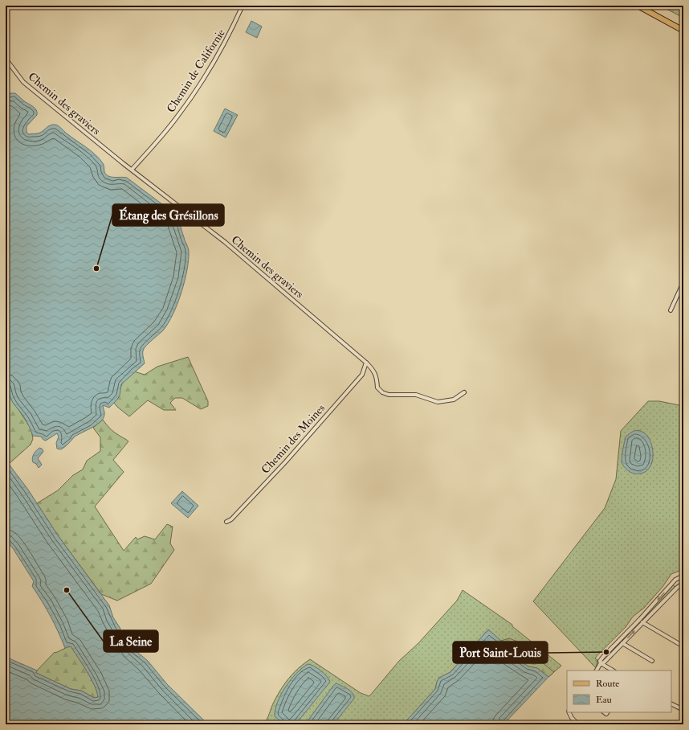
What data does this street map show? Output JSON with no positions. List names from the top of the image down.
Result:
{
  "streets": {
    "street": ["Chemin de Californie", "Chemin des graviers", "Chemin des Moines"]
  },
  "crossings": [
    ["Chemin de Californie", "Chemin des graviers"],
    ["Chemin des graviers", "Chemin des Moines"]
  ],
  "places": ["Étang des Grésillons", "La Seine", "Port Saint-Louis"],
  "legend": ["Route", "Eau"]
}
